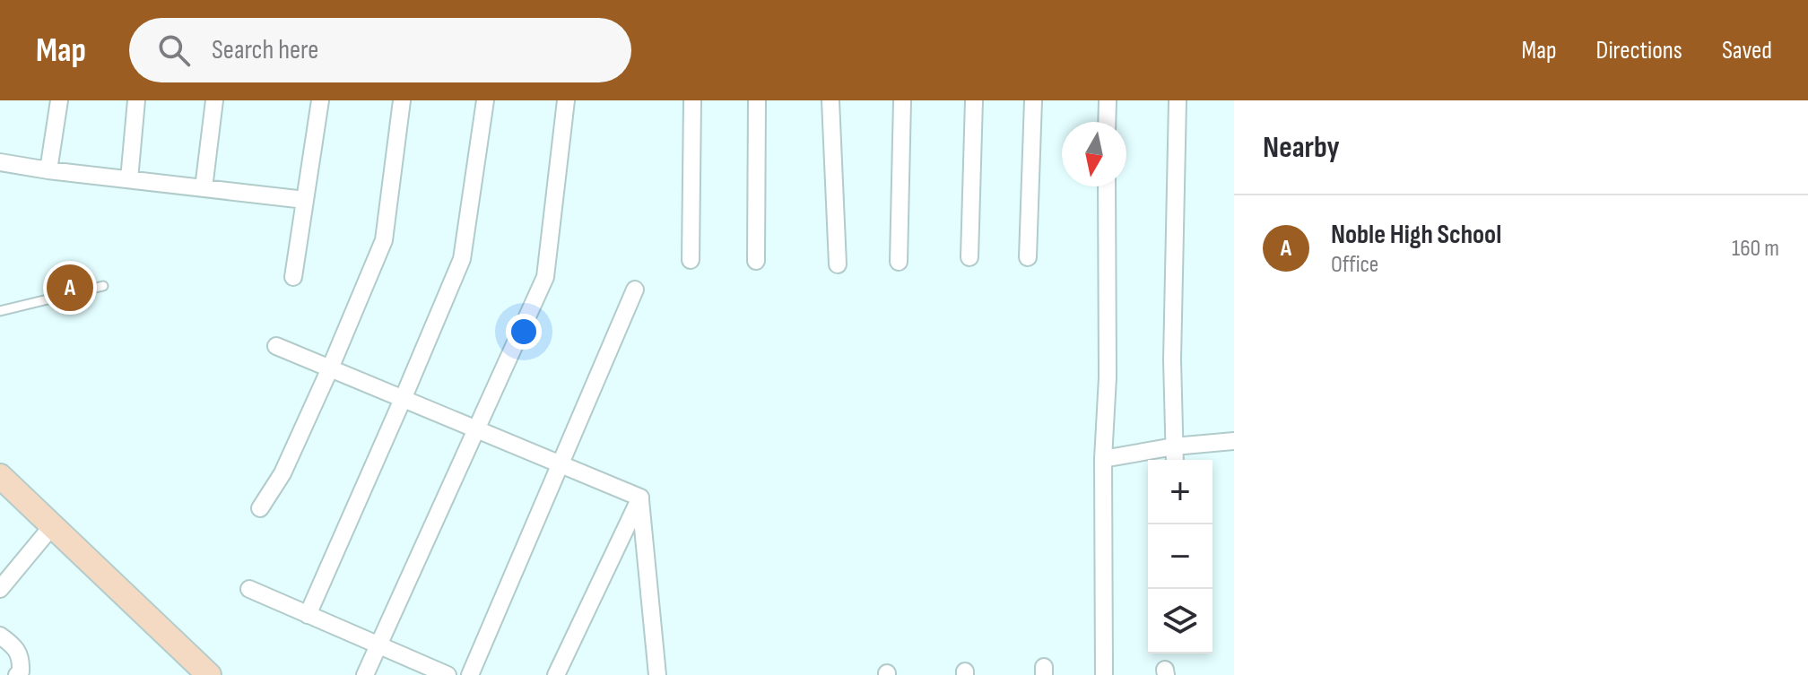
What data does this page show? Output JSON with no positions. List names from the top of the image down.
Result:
{
  "north": "bottom",
  "page": {
    "header": "Map",
    "search": "Search here",
    "nav": ["Map", "Directions", "Saved"],
    "heading": "Nearby",
    "list": [
      {
        "mark": "A",
        "name": "Noble High School",
        "note": "Office",
        "value": "160 m"
      }
    ],
    "pins": "A",
    "map_buttons": ["+", "−"]
  }
}
